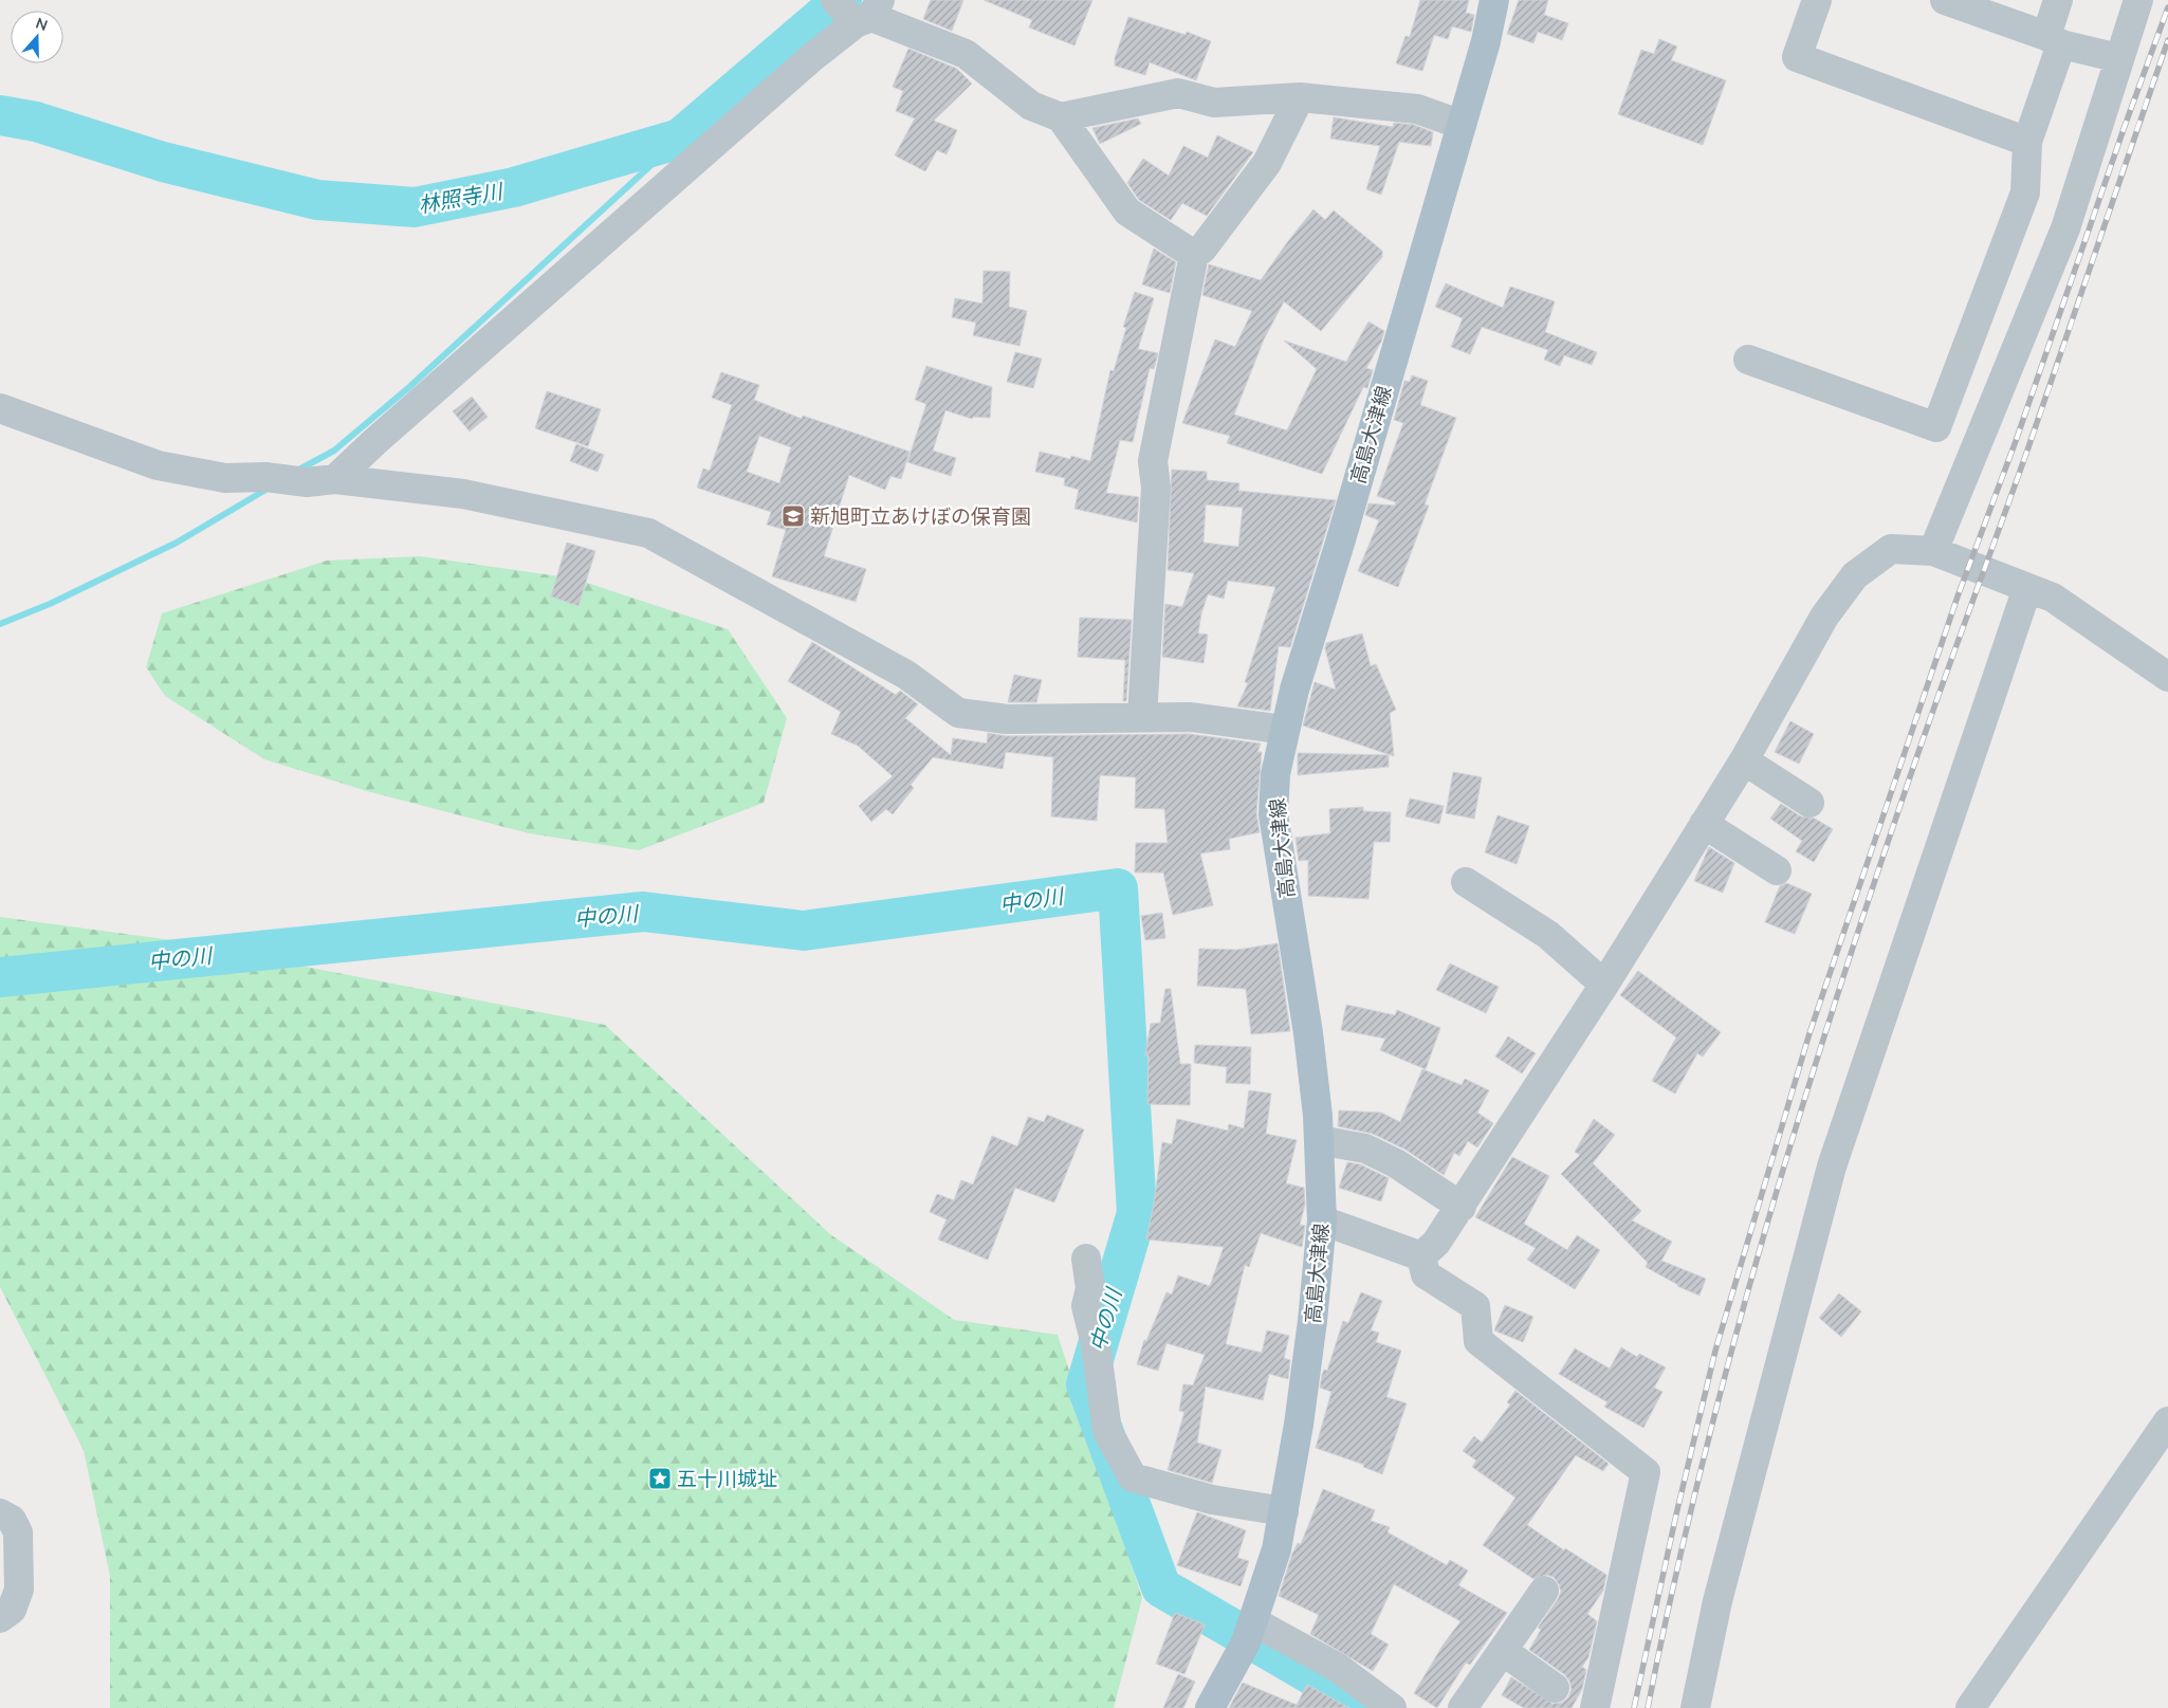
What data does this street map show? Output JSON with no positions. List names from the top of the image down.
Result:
{
  "streets": {
    "main road": ["高島大津線"]
  },
  "water": ["林照寺川", "中の川"],
  "places": {
    "school or university": ["新旭町立あけぼの保育園"],
    "place": ["五十川城址"]
  },
  "north": "top"
}
